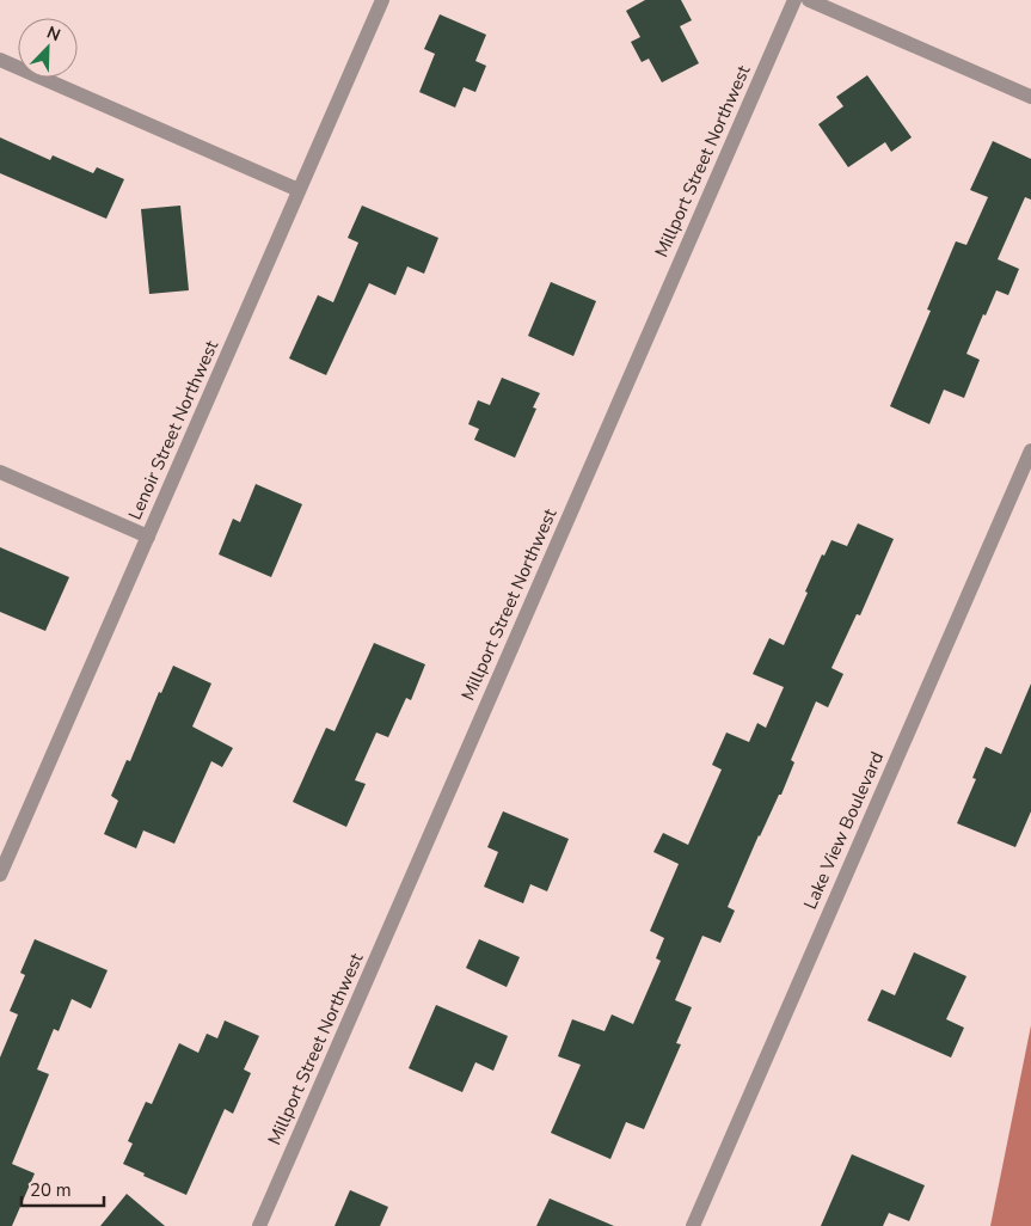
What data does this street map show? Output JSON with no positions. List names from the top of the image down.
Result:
{
  "streets": {
    "street": ["Millport Street Northwest", "Lenoir Street Northwest", "Lake View Boulevard"]
  },
  "scale_bar": "20 m",
  "north": "top right"
}
